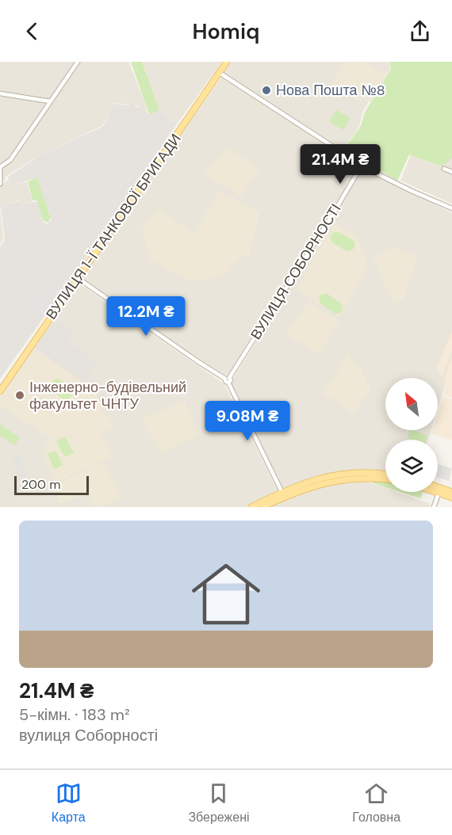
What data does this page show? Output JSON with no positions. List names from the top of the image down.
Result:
{
  "streets": {
    "main road": ["ВУЛИЦЯ 1-Ї ТАНКОВОЇ БРИГАДИ"],
    "street": ["ВУЛИЦЯ СОБОРНОСТІ"]
  },
  "places": ["Нова Пошта №8", "Інженерно-будівельний факультет ЧНТУ"],
  "scale_bar": "200 m",
  "north": "top left",
  "page": {
    "header": "Homiq",
    "price": ["21.4M ₴", "12.2M ₴", "9.08M ₴"],
    "scale": "200 m",
    "list": [
      {
        "name": "21.4M ₴",
        "note": "5-кімн. · 183 m² · вулиця Соборності"
      }
    ],
    "tabs": ["Карта", "Збережені", "Головна"]
  }
}
